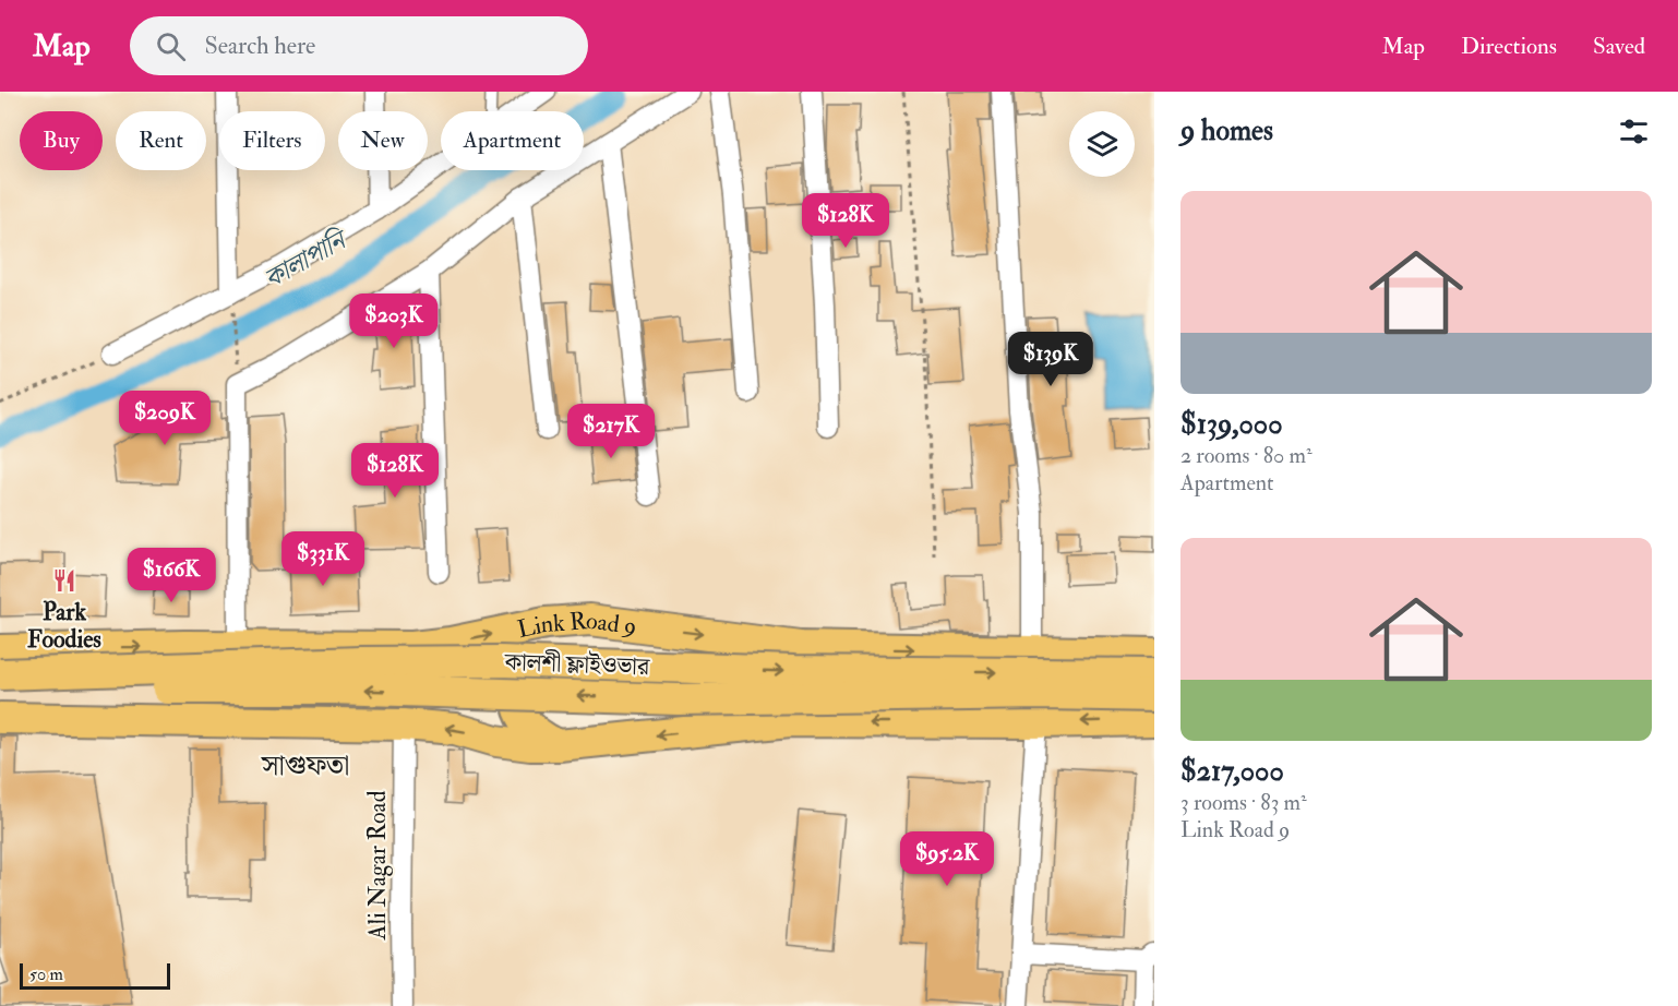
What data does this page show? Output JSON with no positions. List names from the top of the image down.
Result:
{
  "streets": {
    "main road": ["Link Road 9", "কালশী ফ্লাইওভার"],
    "street": ["Ali Nagar Road"]
  },
  "districts": ["সাগুফতা"],
  "water": ["কালাপানি"],
  "places": {
    "restaurant": ["Park Foodies"]
  },
  "scale_bar": "50 m",
  "page": {
    "header": "Map",
    "search": "Search here",
    "nav": ["Map", "Directions", "Saved"],
    "heading": "9 homes",
    "chip": [
      "Buy",
      "Rent",
      "Filters",
      "New",
      "Apartment"
    ],
    "list": [
      {
        "name": "$139,000",
        "note": "2 rooms · 80 m² · Apartment"
      },
      {
        "name": "$217,000",
        "note": "3 rooms · 83 m² · Link Road 9"
      }
    ],
    "price": [
      "$128K",
      "$203K",
      "$139K",
      "$209K",
      "$217K",
      "$128K",
      "$331K",
      "$166K",
      "$95.2K"
    ],
    "scale": "50 m"
  }
}
